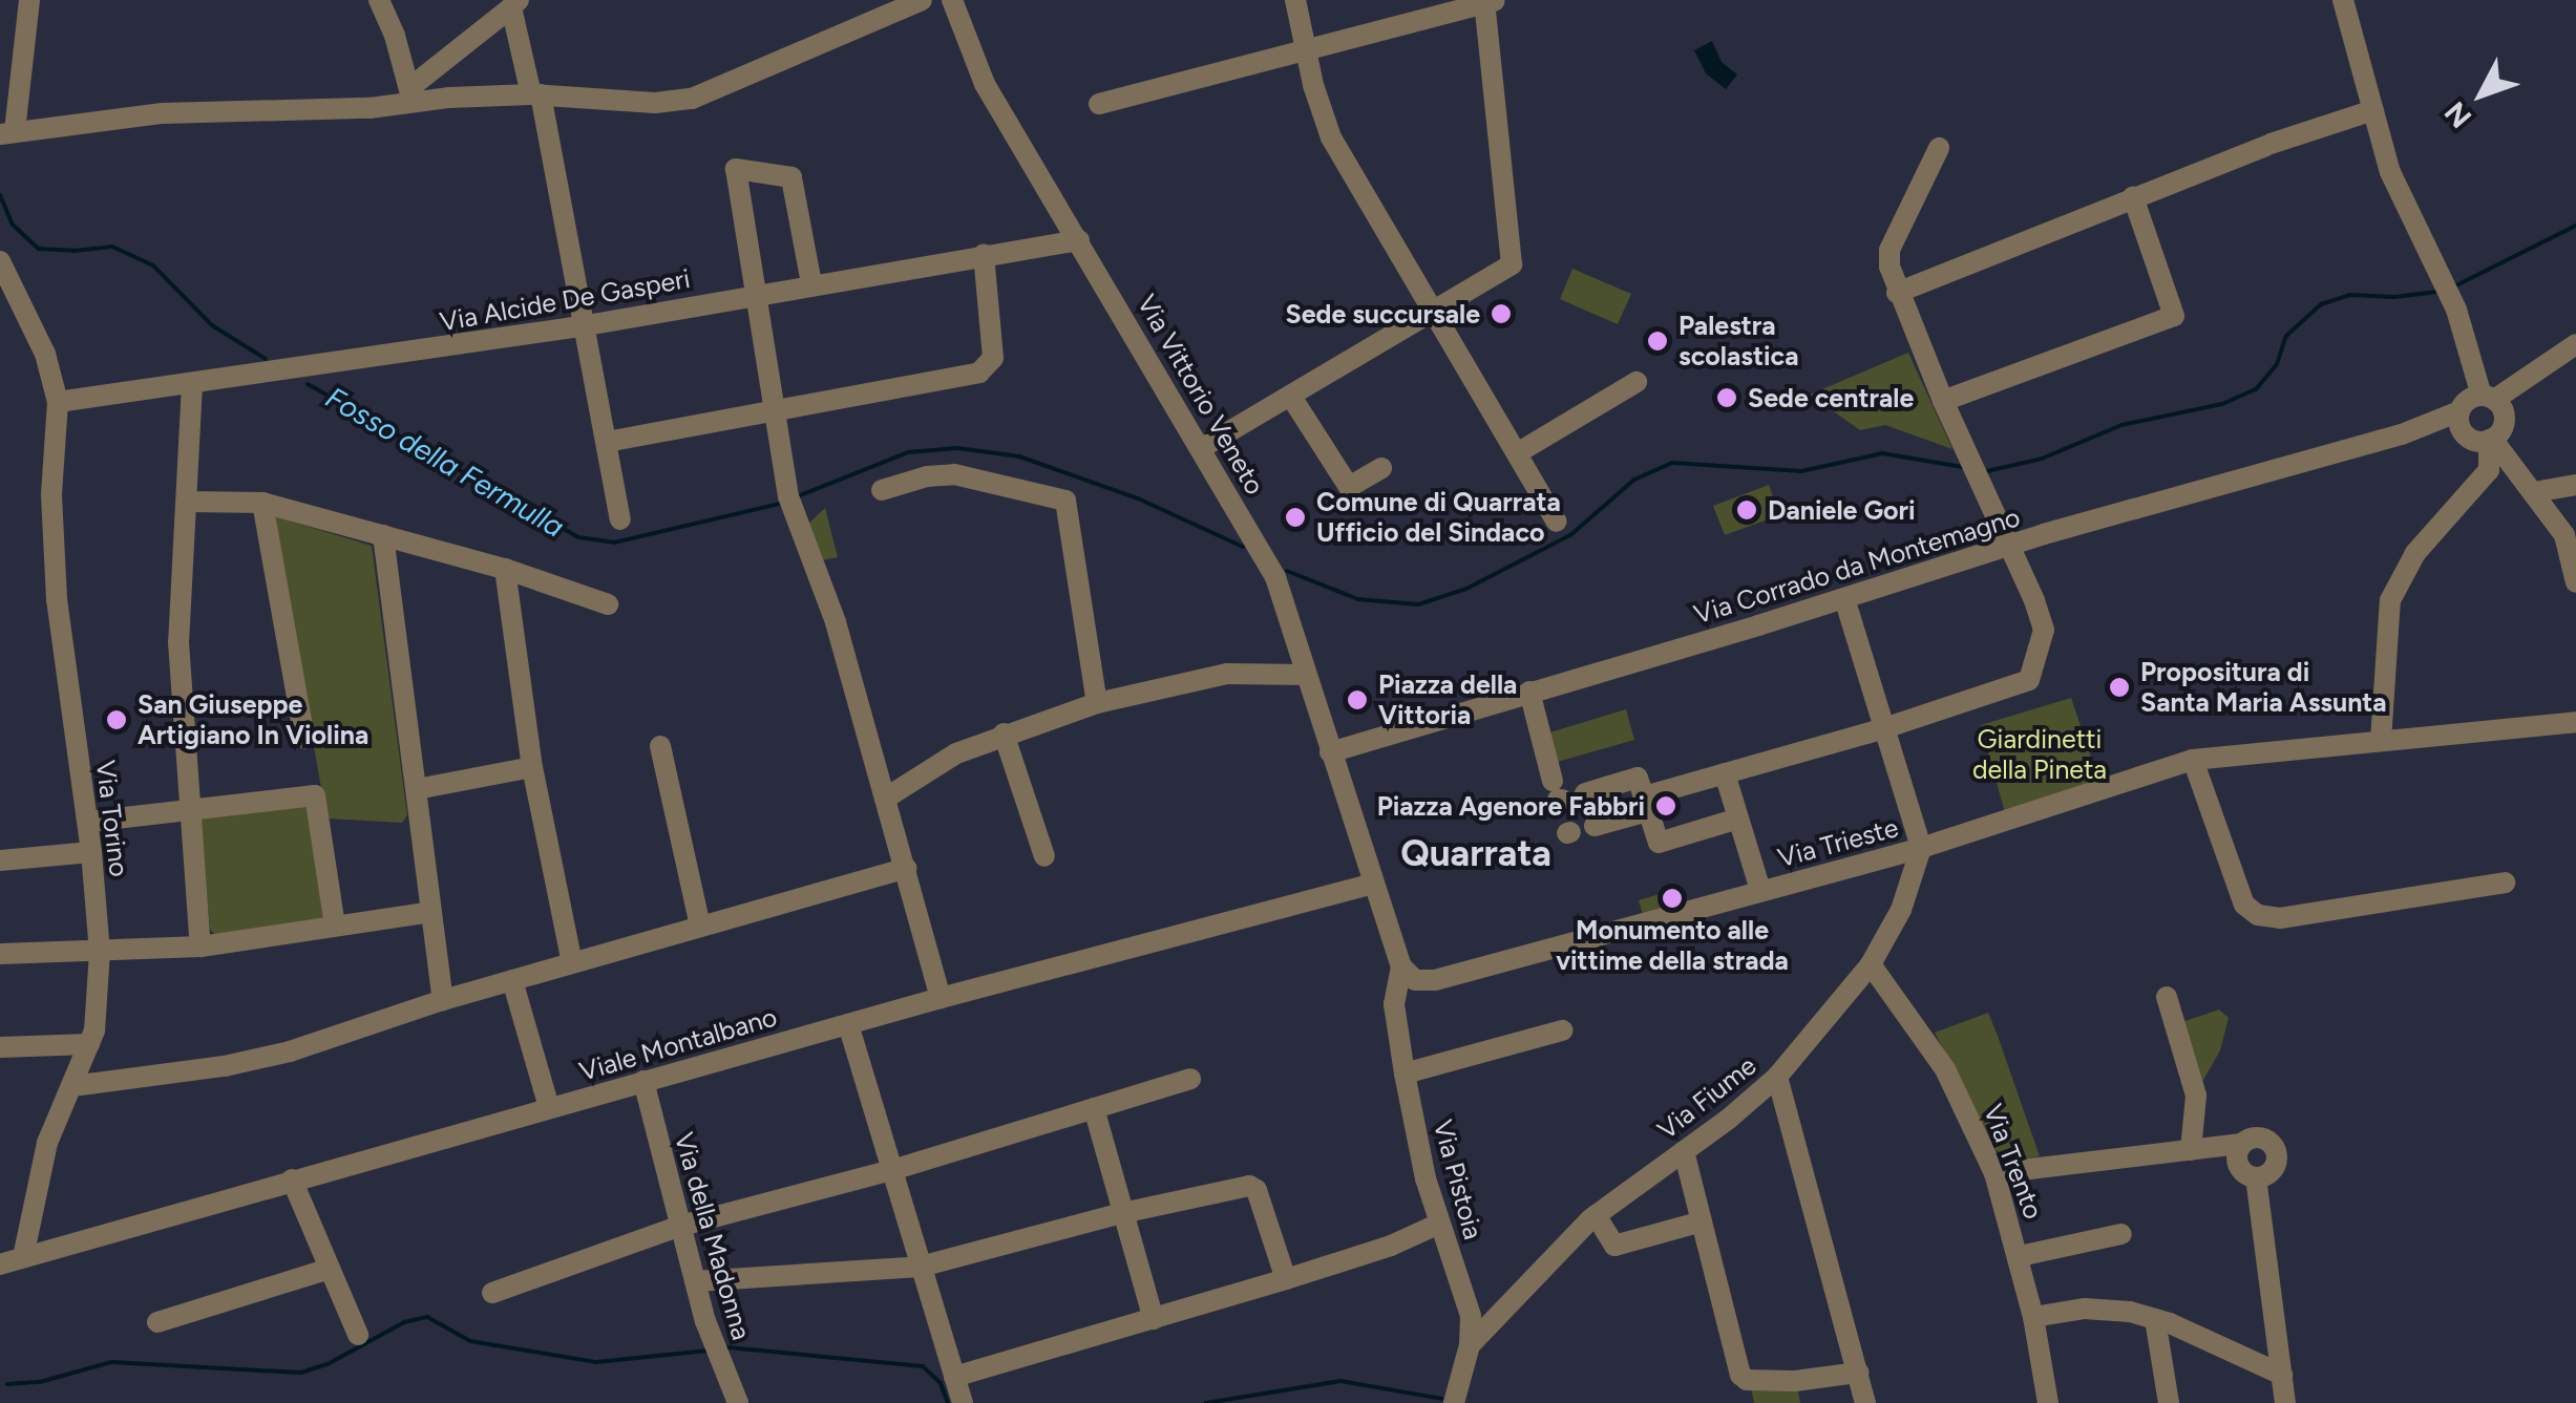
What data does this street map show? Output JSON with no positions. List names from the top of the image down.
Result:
{
  "streets": {
    "street": [
      "Via Alcide De Gasperi",
      "Via Vittorio Veneto",
      "Via Corrado da Montemagno",
      "Via Torino",
      "Via Trieste",
      "Viale Montalbano",
      "Via Fiume",
      "Via Trento",
      "Via Pistoia",
      "Via della Madonna"
    ]
  },
  "crossings": [
    ["Via Alcide De Gasperi", "Via Vittorio Veneto"],
    ["Via Alcide De Gasperi", "Via Torino"],
    ["Via Vittorio Veneto", "Via Corrado da Montemagno"],
    ["Via Vittorio Veneto", "Viale Montalbano"],
    ["Via Torino", "Viale Montalbano"],
    ["Via Trieste", "Via Fiume"],
    ["Via Trieste", "Via Pistoia"],
    ["Viale Montalbano", "Via della Madonna"],
    ["Via Fiume", "Via Trento"],
    ["Via Fiume", "Via Pistoia"]
  ],
  "districts": ["Quarrata"],
  "water": ["Fosso della Fermulla"],
  "parks": ["Giardinetti della Pineta"],
  "places": [
    "Sede succursale",
    "Palestra scolastica",
    "Sede centrale",
    "Daniele Gori",
    "Comune di Quarrata Ufficio del Sindaco",
    "Propositura di Santa Maria Assunta",
    "Piazza della Vittoria",
    "San Giuseppe Artigiano In Violina",
    "Piazza Agenore Fabbri",
    "Monumento alle vittime della strada"
  ],
  "north": "bottom left"
}
